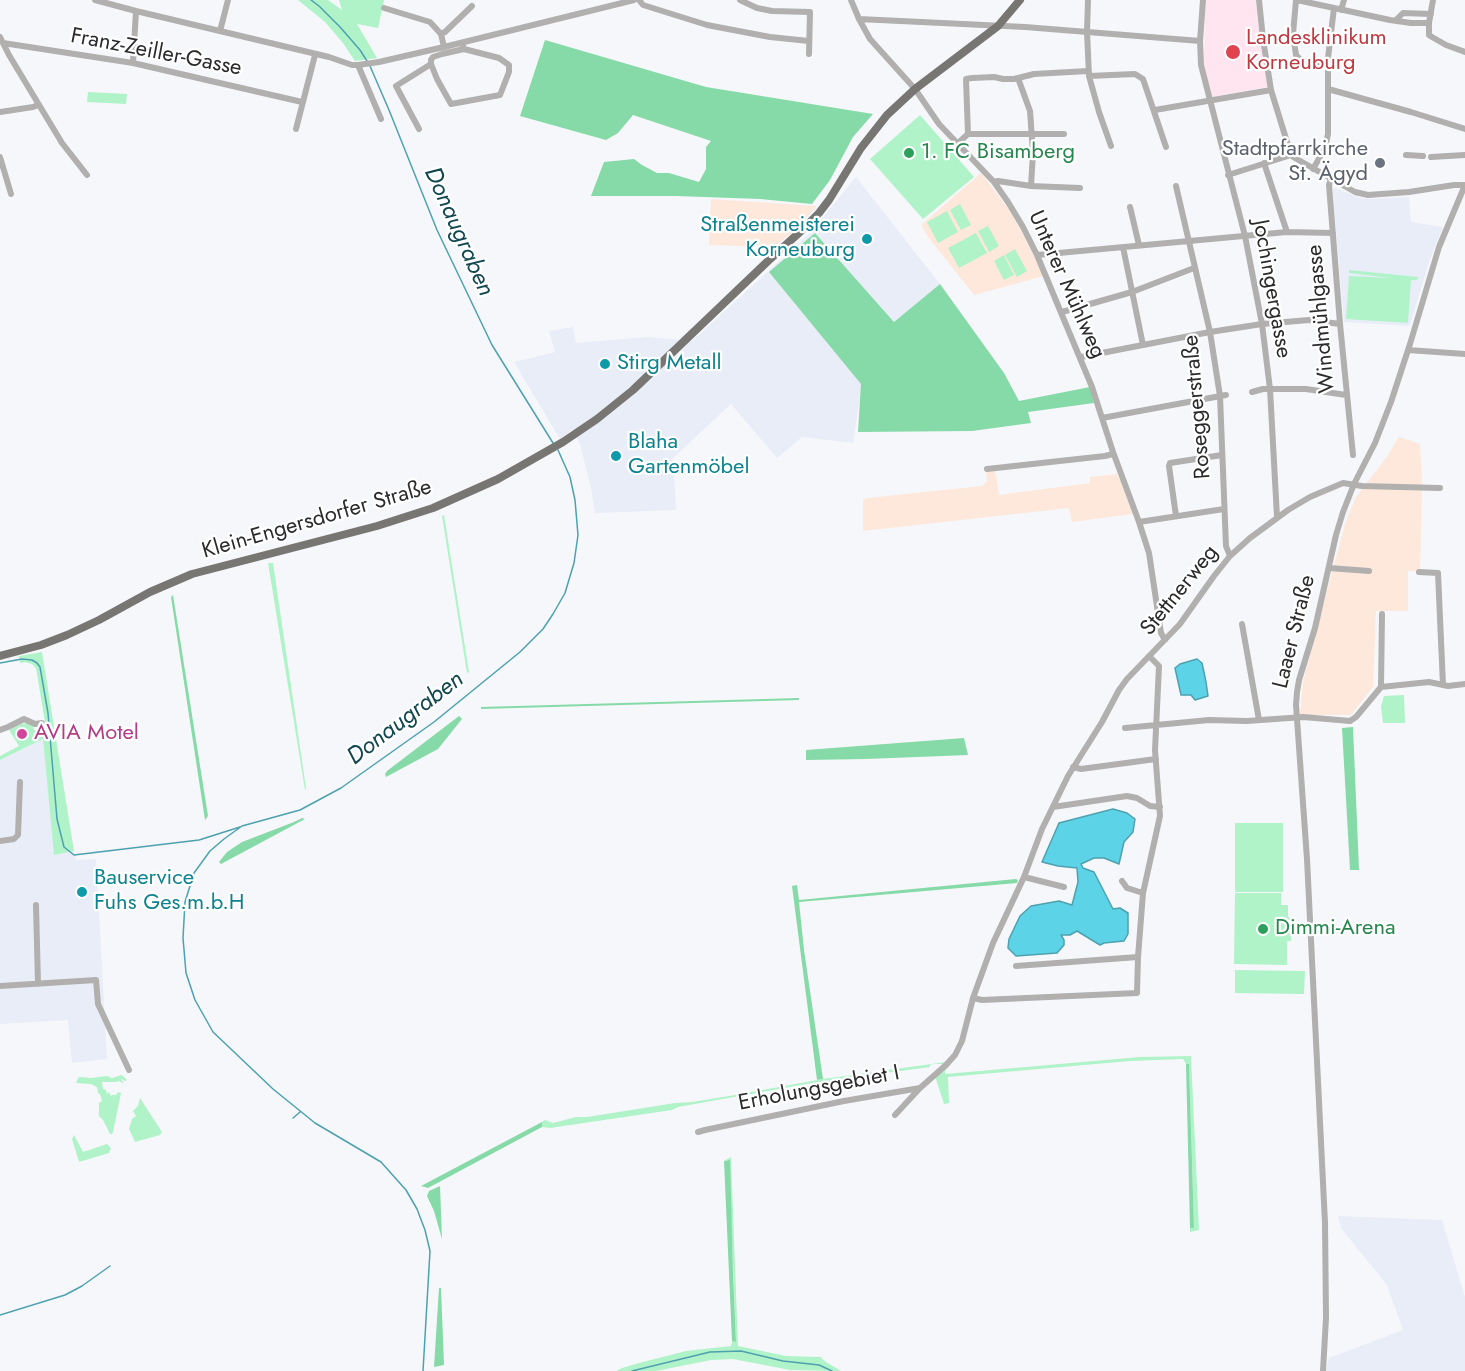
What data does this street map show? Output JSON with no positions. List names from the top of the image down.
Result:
{
  "streets": {
    "main road": ["Klein-Engersdorfer Straße"],
    "street": [
      "Franz-Zeiller-Gasse",
      "Unterer Mühlweg",
      "Jochingergasse",
      "Windmühlgasse",
      "Roseggerstraße",
      "Stettnerweg",
      "Laaer Straße",
      "Erholungsgebiet I"
    ]
  },
  "crossings": [
    ["Unterer Mühlweg", "Klein-Engersdorfer Straße"],
    ["Unterer Mühlweg", "Stettnerweg"],
    ["Jochingergasse", "Stettnerweg"],
    ["Roseggerstraße", "Stettnerweg"],
    ["Stettnerweg", "Laaer Straße"],
    ["Stettnerweg", "Erholungsgebiet I"]
  ],
  "water": ["Donaugraben"],
  "places": [
    "Landesklinikum Korneuburg",
    "1. FC Bisamberg",
    "Stadtpfarrkirche St. Ägyd",
    "Straßenmeisterei Korneuburg",
    "Stirg Metall",
    "Blaha Gartenmöbel",
    "AVIA Motel",
    "Bauservice Fuhs Ges.m.b.H",
    "Dimmi-Arena"
  ]
}
